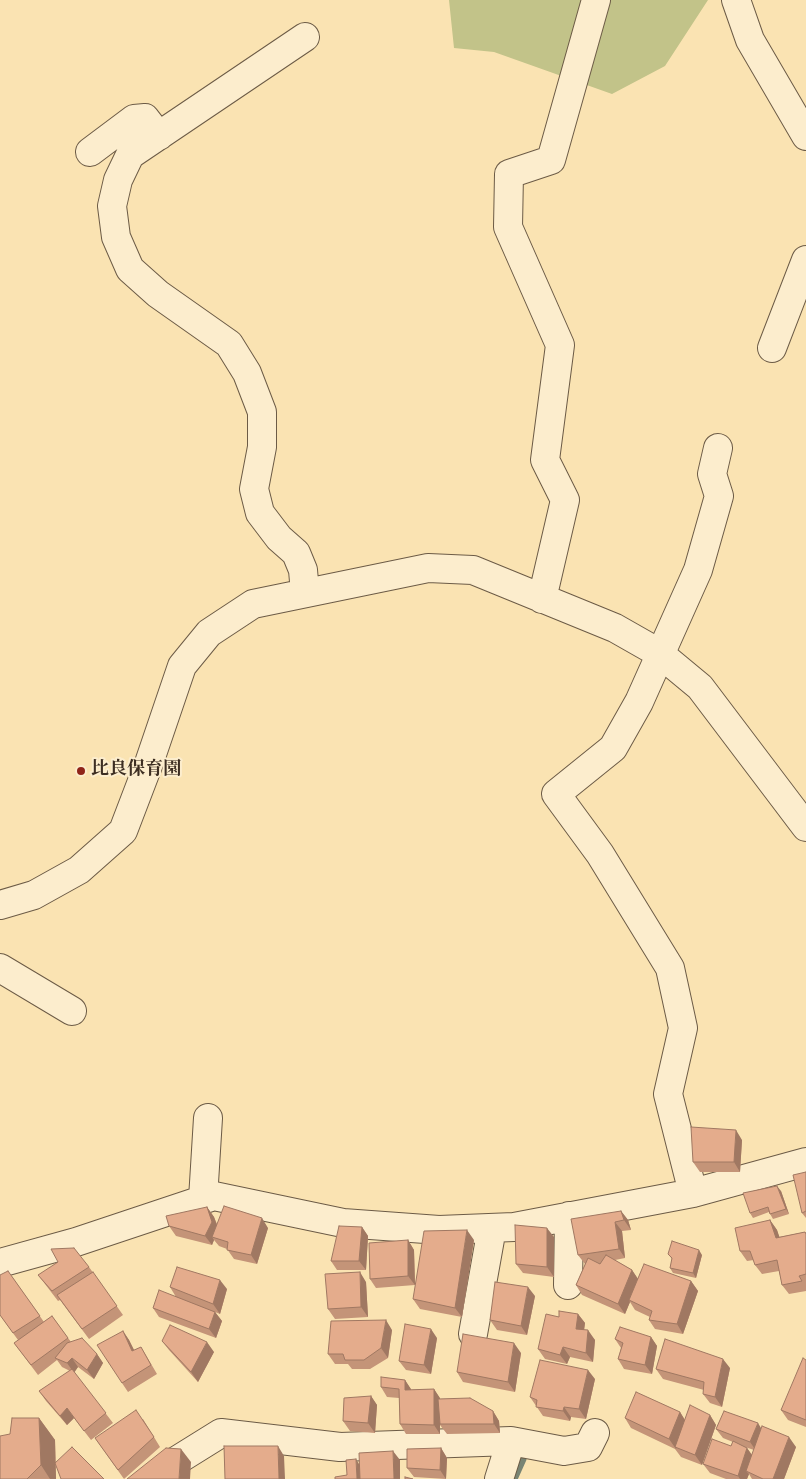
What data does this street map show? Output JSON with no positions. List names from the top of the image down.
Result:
{
  "places": ["比良保育園"]
}
